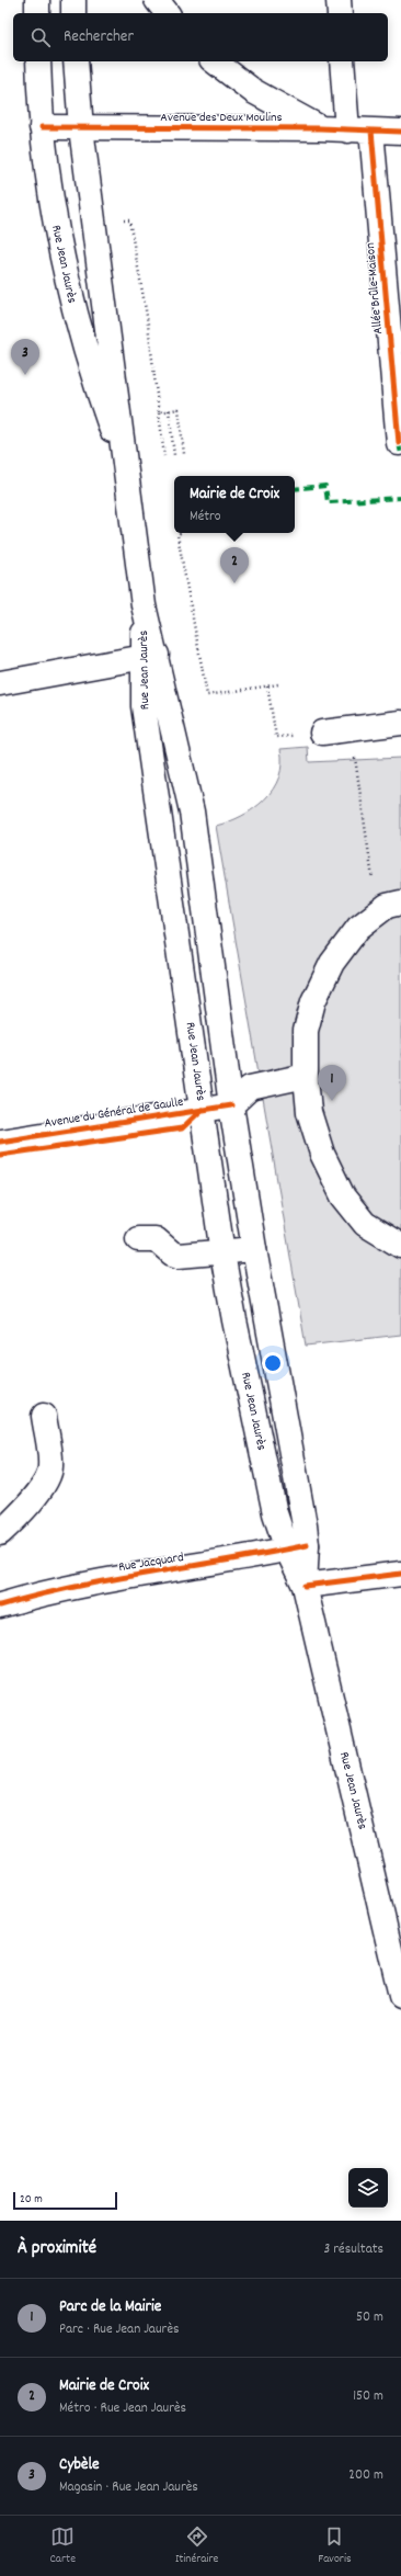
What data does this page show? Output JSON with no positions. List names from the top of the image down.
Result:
{
  "streets": {
    "main road": [
      "Avenue des Deux Moulins",
      "Rue Jean Jaurès",
      "Allée Brûle-Maison",
      "Avenue du Général de Gaulle",
      "Rue Jacquard"
    ]
  },
  "crossings": [
    ["Avenue des Deux Moulins", "Rue Jean Jaurès"],
    ["Avenue des Deux Moulins", "Allée Brûle-Maison"],
    ["Rue Jean Jaurès", "Avenue du Général de Gaulle"],
    ["Rue Jean Jaurès", "Rue Jacquard"]
  ],
  "scale_bar": "20 m",
  "page": {
    "search": "Rechercher",
    "pins": ["3", "2", "1"],
    "popup": ["Mairie de Croix", "Métro"],
    "scale": "20 m",
    "heading": ["À proximité", "3 résultats"],
    "list": [
      {
        "mark": "1",
        "name": "Parc de la Mairie",
        "note": "Parc · Rue Jean Jaurès",
        "value": "50 m"
      },
      {
        "mark": "2",
        "name": "Mairie de Croix",
        "note": "Métro · Rue Jean Jaurès",
        "value": "150 m"
      },
      {
        "mark": "3",
        "name": "Cybèle",
        "note": "Magasin · Rue Jean Jaurès",
        "value": "200 m"
      }
    ],
    "nav": ["Carte", "Itinéraire", "Favoris"]
  }
}
